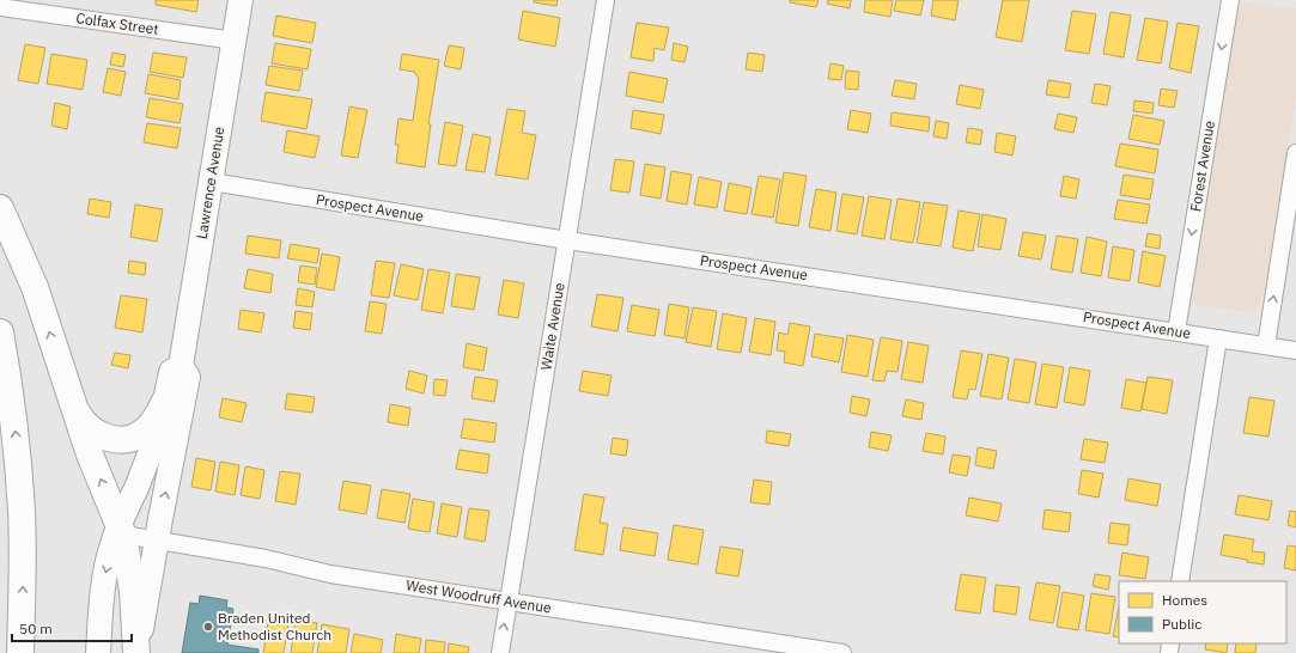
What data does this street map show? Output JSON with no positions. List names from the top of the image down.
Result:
{
  "streets": {
    "street": [
      "Colfax Street",
      "Forest Avenue",
      "Lawrence Avenue",
      "Prospect Avenue",
      "Waite Avenue",
      "West Woodruff Avenue"
    ]
  },
  "crossings": [
    ["Colfax Street", "Lawrence Avenue"],
    ["Forest Avenue", "Prospect Avenue"],
    ["Lawrence Avenue", "Prospect Avenue"],
    ["Lawrence Avenue", "West Woodruff Avenue"],
    ["Prospect Avenue", "Waite Avenue"],
    ["Waite Avenue", "West Woodruff Avenue"]
  ],
  "places": ["Braden United Methodist Church"],
  "legend": ["Homes", "Public"],
  "scale_bar": "50 m"
}
